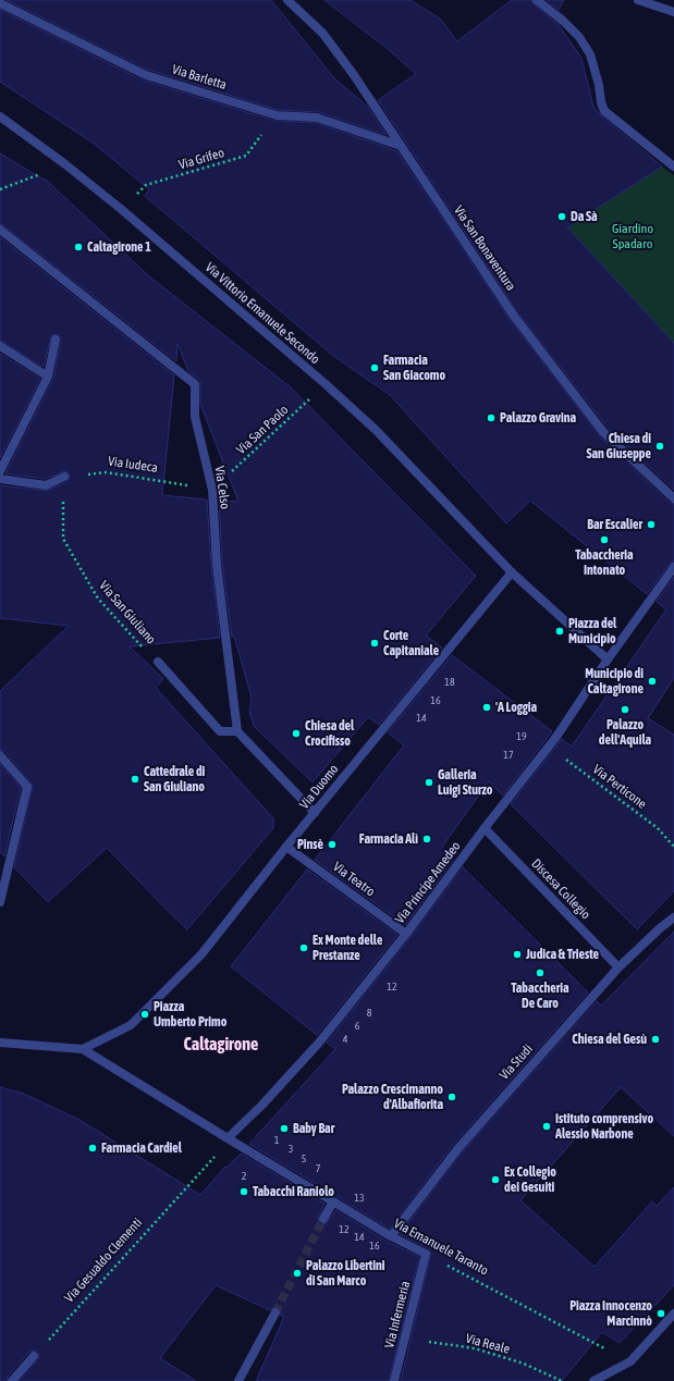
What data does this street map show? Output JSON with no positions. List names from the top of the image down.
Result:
{
  "streets": {
    "street": [
      "Via Barletta",
      "Via San Bonaventura",
      "Via Vittorio Emanuele Secondo",
      "Via Celso",
      "Via Duomo",
      "Via Teatro",
      "Via Principe Amedeo",
      "Discesa Collegio",
      "Via Studi",
      "Via Emanuele Taranto",
      "Via Infermeria"
    ],
    "path": [
      "Via Grifeo",
      "Via San Paolo",
      "Via Iudeca",
      "Via San Giuliano",
      "Via Perticone",
      "Via Gesualdo Clementi",
      "Via Reale"
    ]
  },
  "crossings": [
    ["Via Barletta", "Via Grifeo"],
    ["Via Barletta", "Via San Bonaventura"],
    ["Via Grifeo", "Via Vittorio Emanuele Secondo"],
    ["Via Vittorio Emanuele Secondo", "Via San Paolo"],
    ["Via Vittorio Emanuele Secondo", "Via Duomo"],
    ["Via Vittorio Emanuele Secondo", "Via Principe Amedeo"],
    ["Via San Paolo", "Via Iudeca"],
    ["Via San Paolo", "Via Celso"],
    ["Via Iudeca", "Via Celso"],
    ["Via Iudeca", "Via San Giuliano"],
    ["Via Duomo", "Via Teatro"],
    ["Via Duomo", "Via Emanuele Taranto"],
    ["Via Perticone", "Via Principe Amedeo"],
    ["Via Teatro", "Via Principe Amedeo"],
    ["Via Principe Amedeo", "Discesa Collegio"],
    ["Via Principe Amedeo", "Via Emanuele Taranto"],
    ["Discesa Collegio", "Via Studi"],
    ["Via Studi", "Via Emanuele Taranto"],
    ["Via Emanuele Taranto", "Via Infermeria"],
    ["Via Infermeria", "Via Reale"]
  ],
  "districts": ["Caltagirone"],
  "parks": ["Giardino Spadaro"],
  "places": [
    "Da Sà",
    "Caltagirone 1",
    "Farmacia San Giacomo",
    "Palazzo Gravina",
    "Chiesa di San Giuseppe",
    "Bar Escalier",
    "Tabaccheria Intonato",
    "Piazza del Municipio",
    "Corte Capitaniale",
    "Municipio di Caltagirone",
    "'A Loggia",
    "Palazzo dell'Aquila",
    "Chiesa del Crocifisso",
    "Cattedrale di San Giuliano",
    "Galleria Luigi Sturzo",
    "Farmacia Alì",
    "Pinsè",
    "Ex Monte delle Prestanze",
    "Judica & Trieste",
    "Tabaccheria De Caro",
    "Piazza Umberto Primo",
    "Chiesa del Gesù",
    "Palazzo Crescimanno d'Albafiorita",
    "Istituto comprensivo Alessio Narbone",
    "Baby Bar",
    "Farmacia Cardiel",
    "Ex Collegio dei Gesuiti",
    "Tabacchi Raniolo",
    "Palazzo Libertini di San Marco",
    "Piazza Innocenzo Marcinnò"
  ],
  "house_numbers": [
    "18",
    "16",
    "14",
    "19",
    "17",
    "12",
    "8",
    "6",
    "4",
    "1",
    "3",
    "5",
    "7",
    "2",
    "13",
    "12",
    "14",
    "16"
  ]
}
